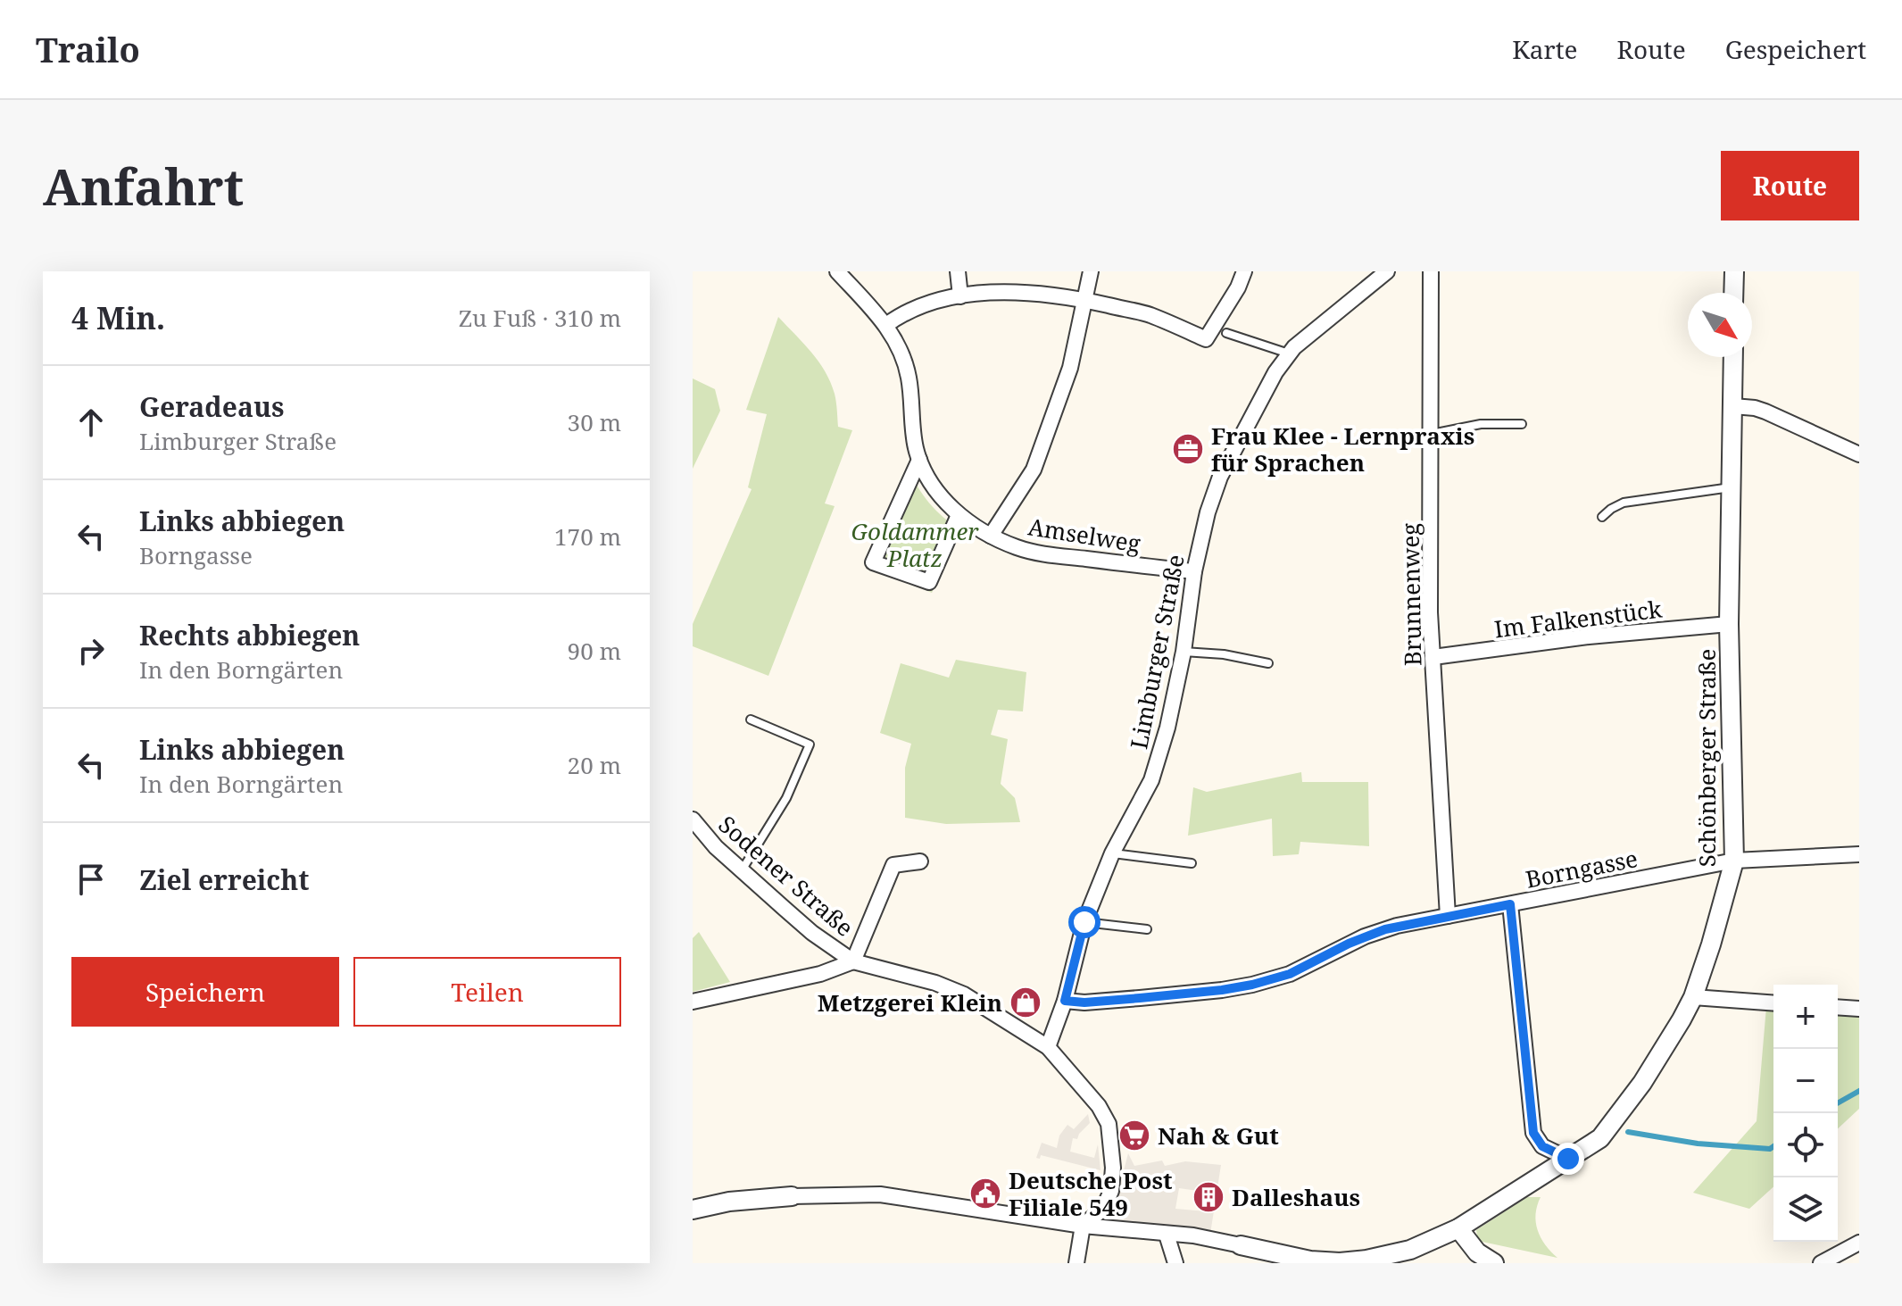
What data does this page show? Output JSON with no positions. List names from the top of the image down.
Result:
{
  "streets": {
    "street": [
      "Amselweg",
      "Brunnenweg",
      "Im Falkenstück",
      "Limburger Straße",
      "Schönberger Straße",
      "Borngasse",
      "Sodener Straße"
    ]
  },
  "crossings": [
    ["Amselweg", "Limburger Straße"],
    ["Brunnenweg", "Im Falkenstück"],
    ["Brunnenweg", "Borngasse"],
    ["Im Falkenstück", "Schönberger Straße"],
    ["Limburger Straße", "Borngasse"],
    ["Limburger Straße", "Sodener Straße"],
    ["Schönberger Straße", "Borngasse"]
  ],
  "parks": ["Goldammer Platz"],
  "places": {
    "office": ["Frau Klee - Lernpraxis für Sprachen"],
    "shop": ["Metzgerei Klein"],
    "supermarket": ["Nah & Gut"],
    "public building": ["Deutsche Post Filiale 549"],
    "building": ["Dalleshaus"]
  },
  "north": "bottom right",
  "page": {
    "header": "Trailo",
    "nav": ["Karte", "Route", "Gespeichert"],
    "buttons": [
      "Route",
      ["Speichern", "Teilen"]
    ],
    "title": "Anfahrt",
    "heading": ["4 Min.", "Zu Fuß · 310 m"],
    "list": [
      ["Geradeaus", "Limburger Straße", "30 m"],
      ["Links abbiegen", "Borngasse", "170 m"],
      ["Rechts abbiegen", "In den Borngärten", "90 m"],
      ["Links abbiegen", "In den Borngärten", "20 m"],
      "Ziel erreicht"
    ],
    "map_buttons": ["+", "−"]
  }
}
